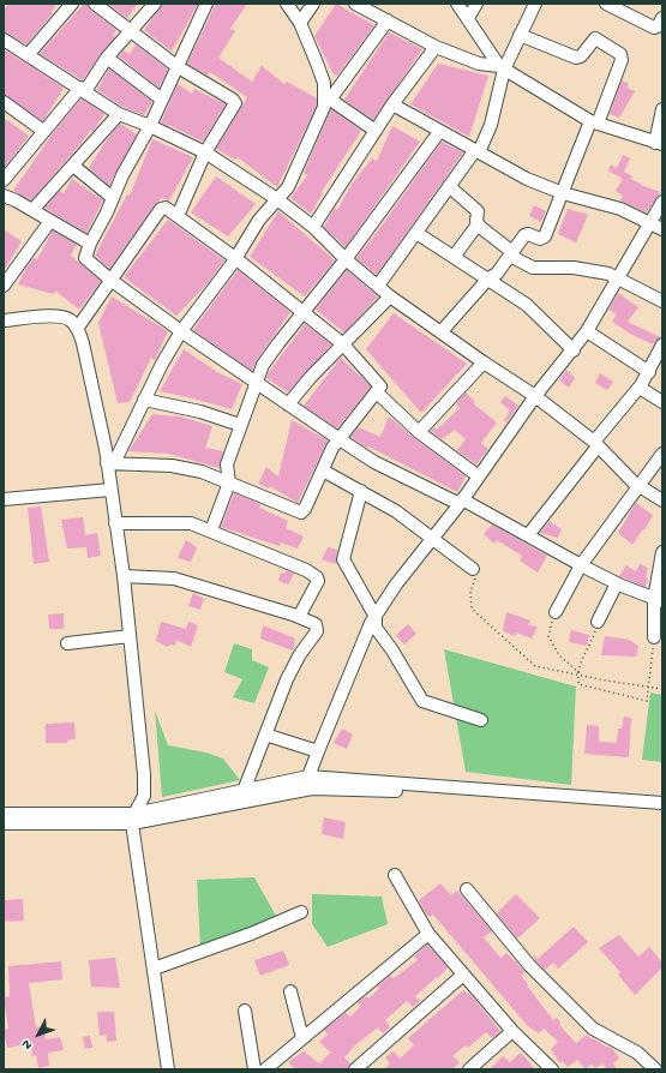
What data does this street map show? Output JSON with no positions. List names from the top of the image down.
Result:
{
  "north": "bottom left"
}
